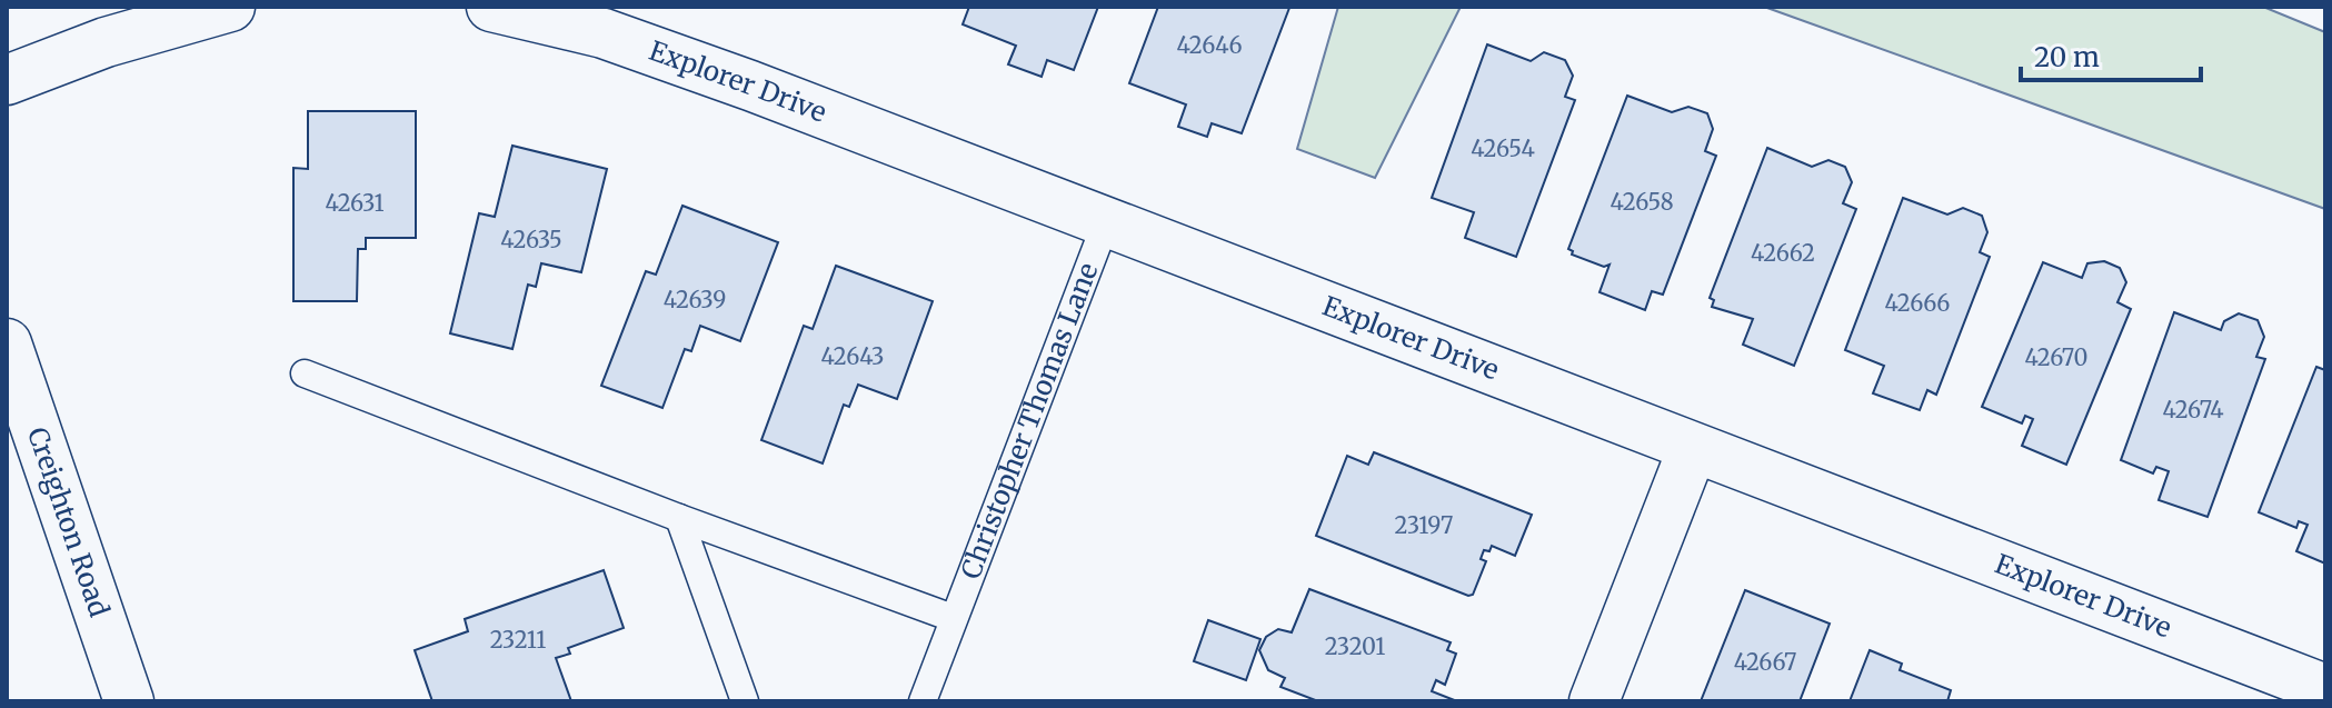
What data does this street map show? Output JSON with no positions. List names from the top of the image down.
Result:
{
  "streets": {
    "street": ["Explorer Drive", "Creighton Road"],
    "lane": ["Christopher Thomas Lane"]
  },
  "crossings": [
    ["Explorer Drive", "Christopher Thomas Lane"]
  ],
  "house_numbers": [
    "42646",
    "42654",
    "42658",
    "42631",
    "42635",
    "42662",
    "42639",
    "42666",
    "42643",
    "42670",
    "42674",
    "23197",
    "23211",
    "23201",
    "42667"
  ],
  "scale_bar": "20 m"
}
